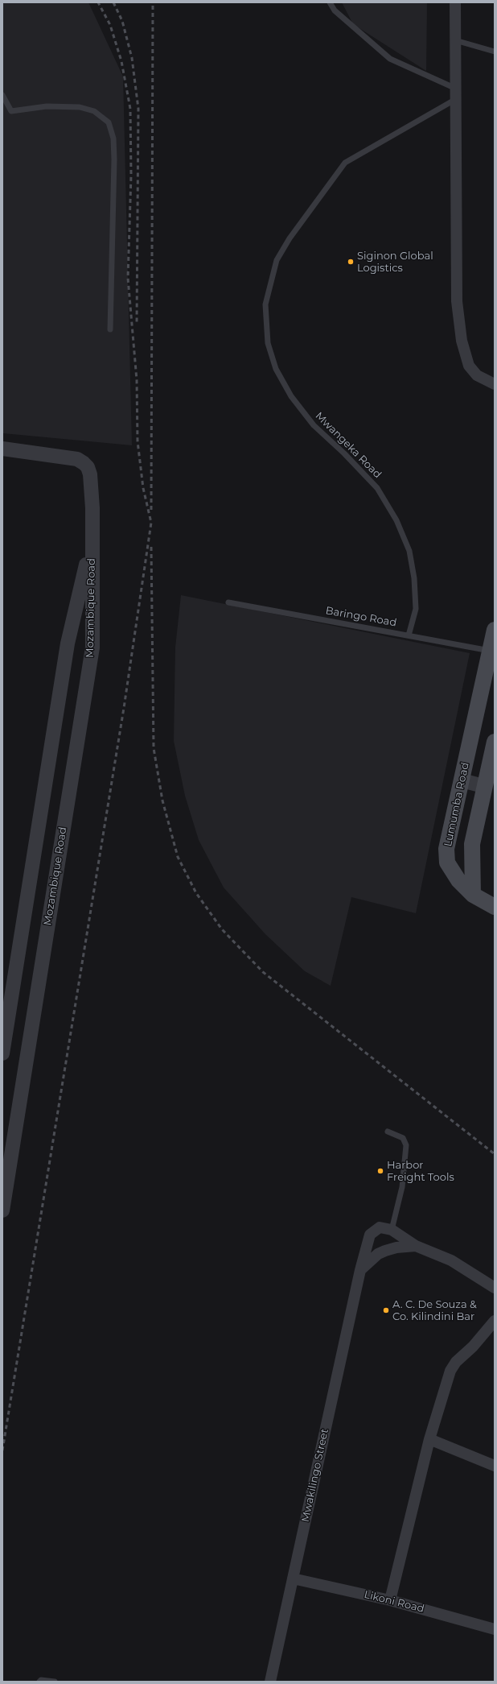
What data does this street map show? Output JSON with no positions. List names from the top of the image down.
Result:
{
  "streets": {
    "main road": ["Lumumba Road"],
    "street": ["Mozambique Road", "Mwakilingo Street", "Likoni Road"],
    "lane": ["Mwangeka Road", "Baringo Road"]
  },
  "crossings": [
    ["Mwangeka Road", "Baringo Road"],
    ["Baringo Road", "Lumumba Road"],
    ["Mwakilingo Street", "Likoni Road"]
  ],
  "places": ["Siginon Global Logistics", "Harbor Freight Tools", "A. C. De Souza & Co. Kilindini Bar"]
}
